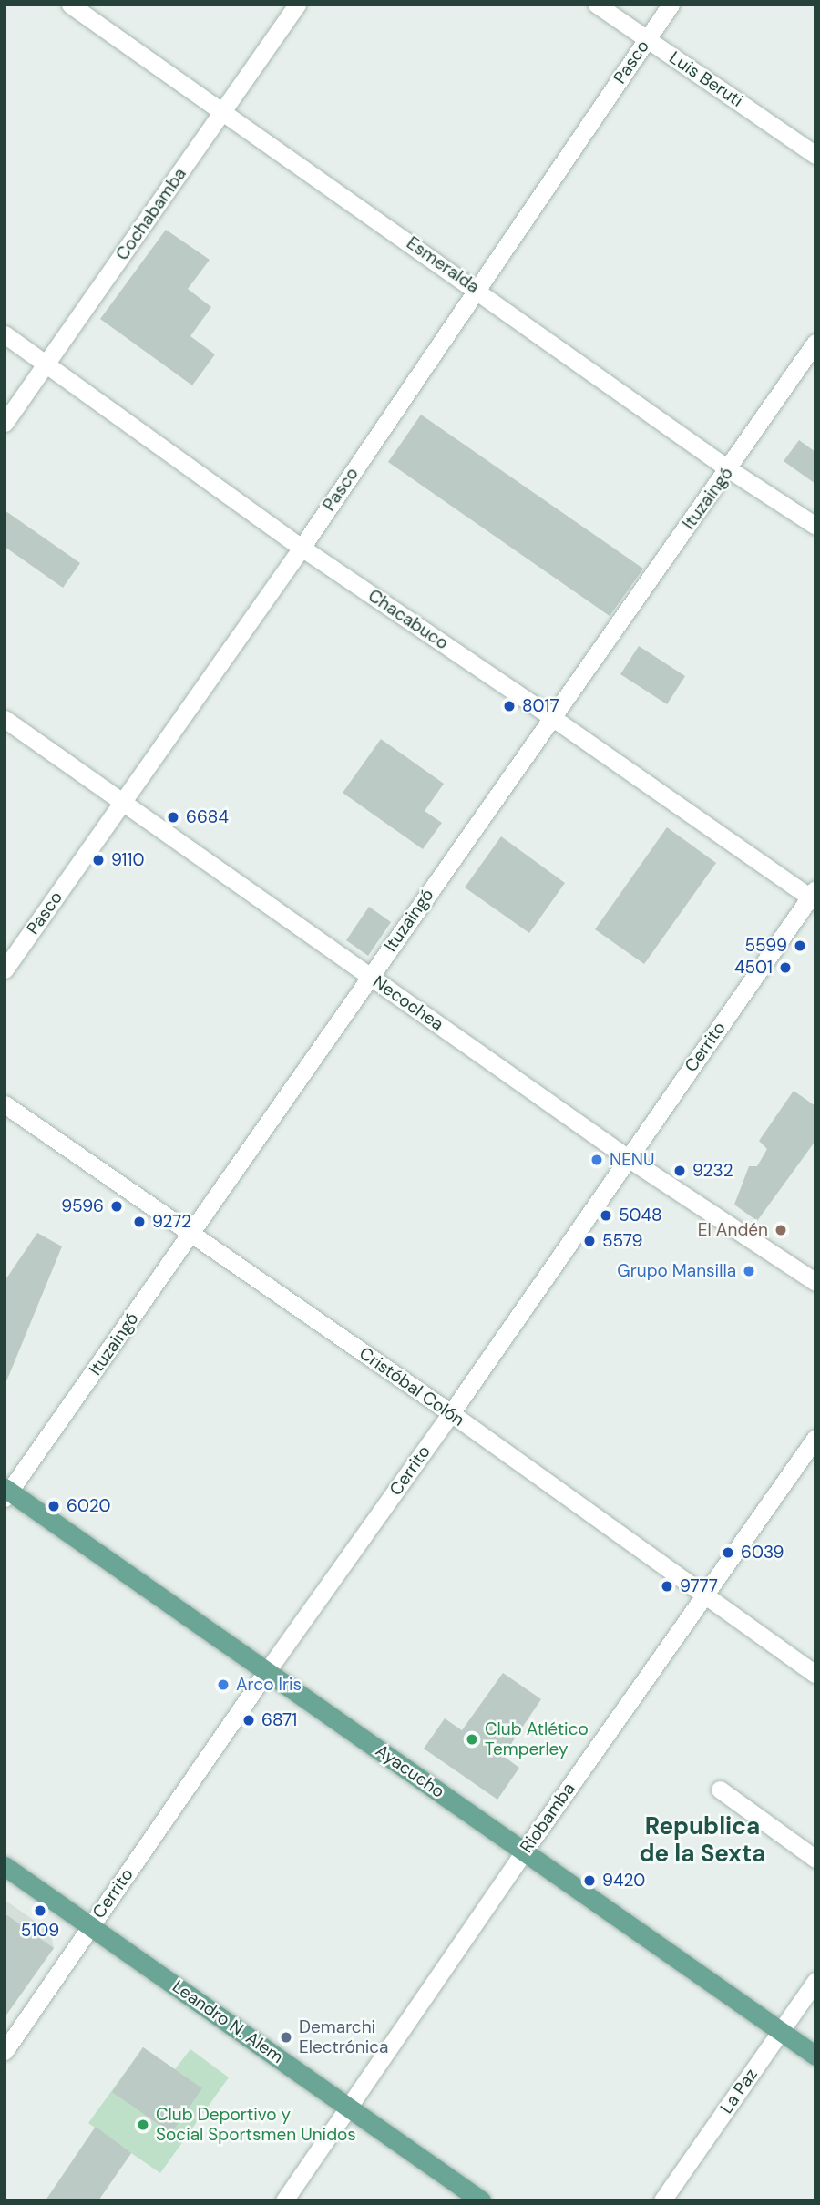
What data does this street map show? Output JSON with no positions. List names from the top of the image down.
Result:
{
  "streets": {
    "main road": ["Ayacucho", "Leandro N. Alem"],
    "street": [
      "Pasco",
      "Luis Beruti",
      "Cochabamba",
      "Esmeralda",
      "Ituzaingó",
      "Chacabuco",
      "Necochea",
      "Cerrito",
      "Cristóbal Colón",
      "Riobamba",
      "La Paz"
    ]
  },
  "crossings": [
    ["Pasco", "Luis Beruti"],
    ["Pasco", "Esmeralda"],
    ["Pasco", "Chacabuco"],
    ["Pasco", "Necochea"],
    ["Cochabamba", "Esmeralda"],
    ["Cochabamba", "Chacabuco"],
    ["Esmeralda", "Ituzaingó"],
    ["Ituzaingó", "Chacabuco"],
    ["Ituzaingó", "Necochea"],
    ["Ituzaingó", "Cristóbal Colón"],
    ["Ituzaingó", "Ayacucho"],
    ["Chacabuco", "Cerrito"],
    ["Necochea", "Cerrito"],
    ["Cerrito", "Cristóbal Colón"],
    ["Cerrito", "Ayacucho"],
    ["Cerrito", "Leandro N. Alem"],
    ["Cristóbal Colón", "Riobamba"],
    ["Ayacucho", "Riobamba"],
    ["Ayacucho", "La Paz"],
    ["Riobamba", "Leandro N. Alem"]
  ],
  "districts": ["Republica de la Sexta"],
  "places": [
    "8017",
    "6684",
    "9110",
    "5599",
    "4501",
    "NENU",
    "9232",
    "9596",
    "5048",
    "9272",
    "El Andén",
    "5579",
    "Grupo Mansilla",
    "6020",
    "6039",
    "9777",
    "Arco Iris",
    "6871",
    "Club Atlético Temperley",
    "9420",
    "5109",
    "Demarchi Electrónica",
    "Club Deportivo y Social Sportsmen Unidos"
  ]
}
